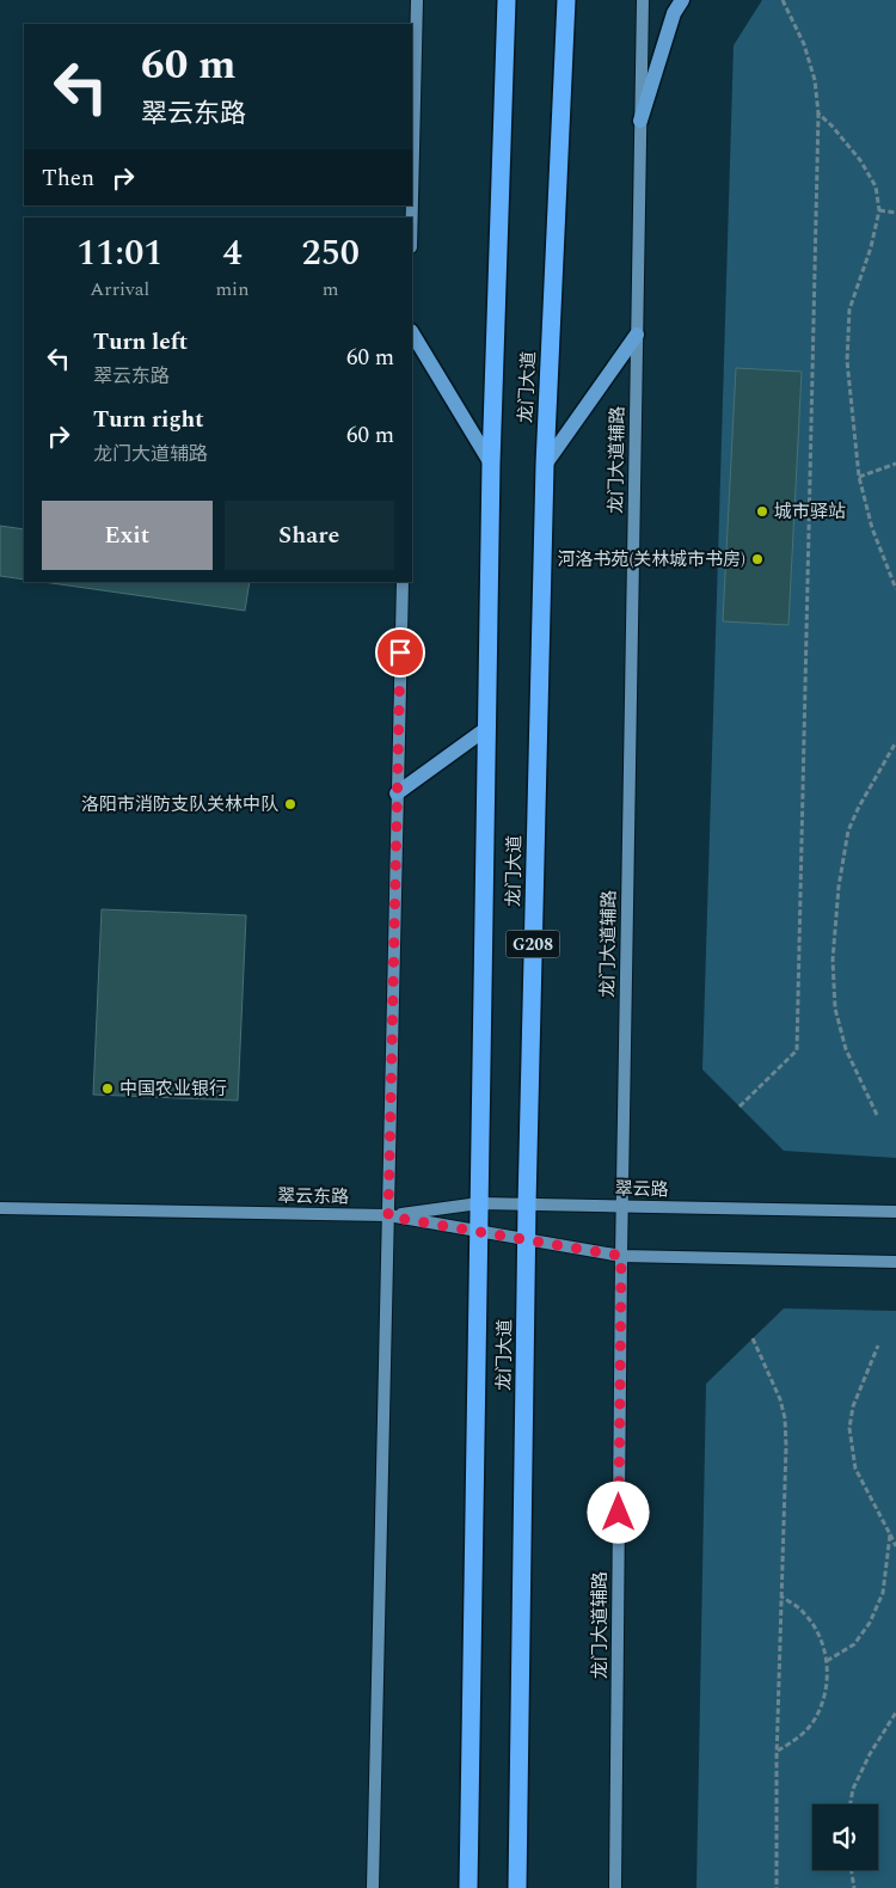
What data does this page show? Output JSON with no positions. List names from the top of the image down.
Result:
{
  "streets": {
    "highway": ["龙门大道", "G208"],
    "main road": ["龙门大道辅路", "翠云路", "翠云东路"]
  },
  "crossings": [
    ["龙门大道", "翠云路"],
    ["龙门大道", "翠云东路"],
    ["龙门大道辅路", "翠云路"],
    ["龙门大道辅路", "翠云东路"],
    ["翠云路", "翠云东路"]
  ],
  "places": [
    "城市驿站",
    "河洛书苑(关林城市书房)",
    "洛阳市消防支队关林中队",
    "中国农业银行"
  ],
  "page": {
    "turn": ["60 m", "翠云东路"],
    "then": "Then",
    "eta": [
      "11:01",
      "Arrival",
      "4",
      "min",
      "250",
      "m"
    ],
    "list": [
      {
        "name": "Turn left",
        "note": "翠云东路",
        "value": "60 m"
      },
      {
        "name": "Turn right",
        "note": "龙门大道辅路",
        "value": "60 m"
      }
    ],
    "buttons": ["Exit", "Share"]
  }
}
